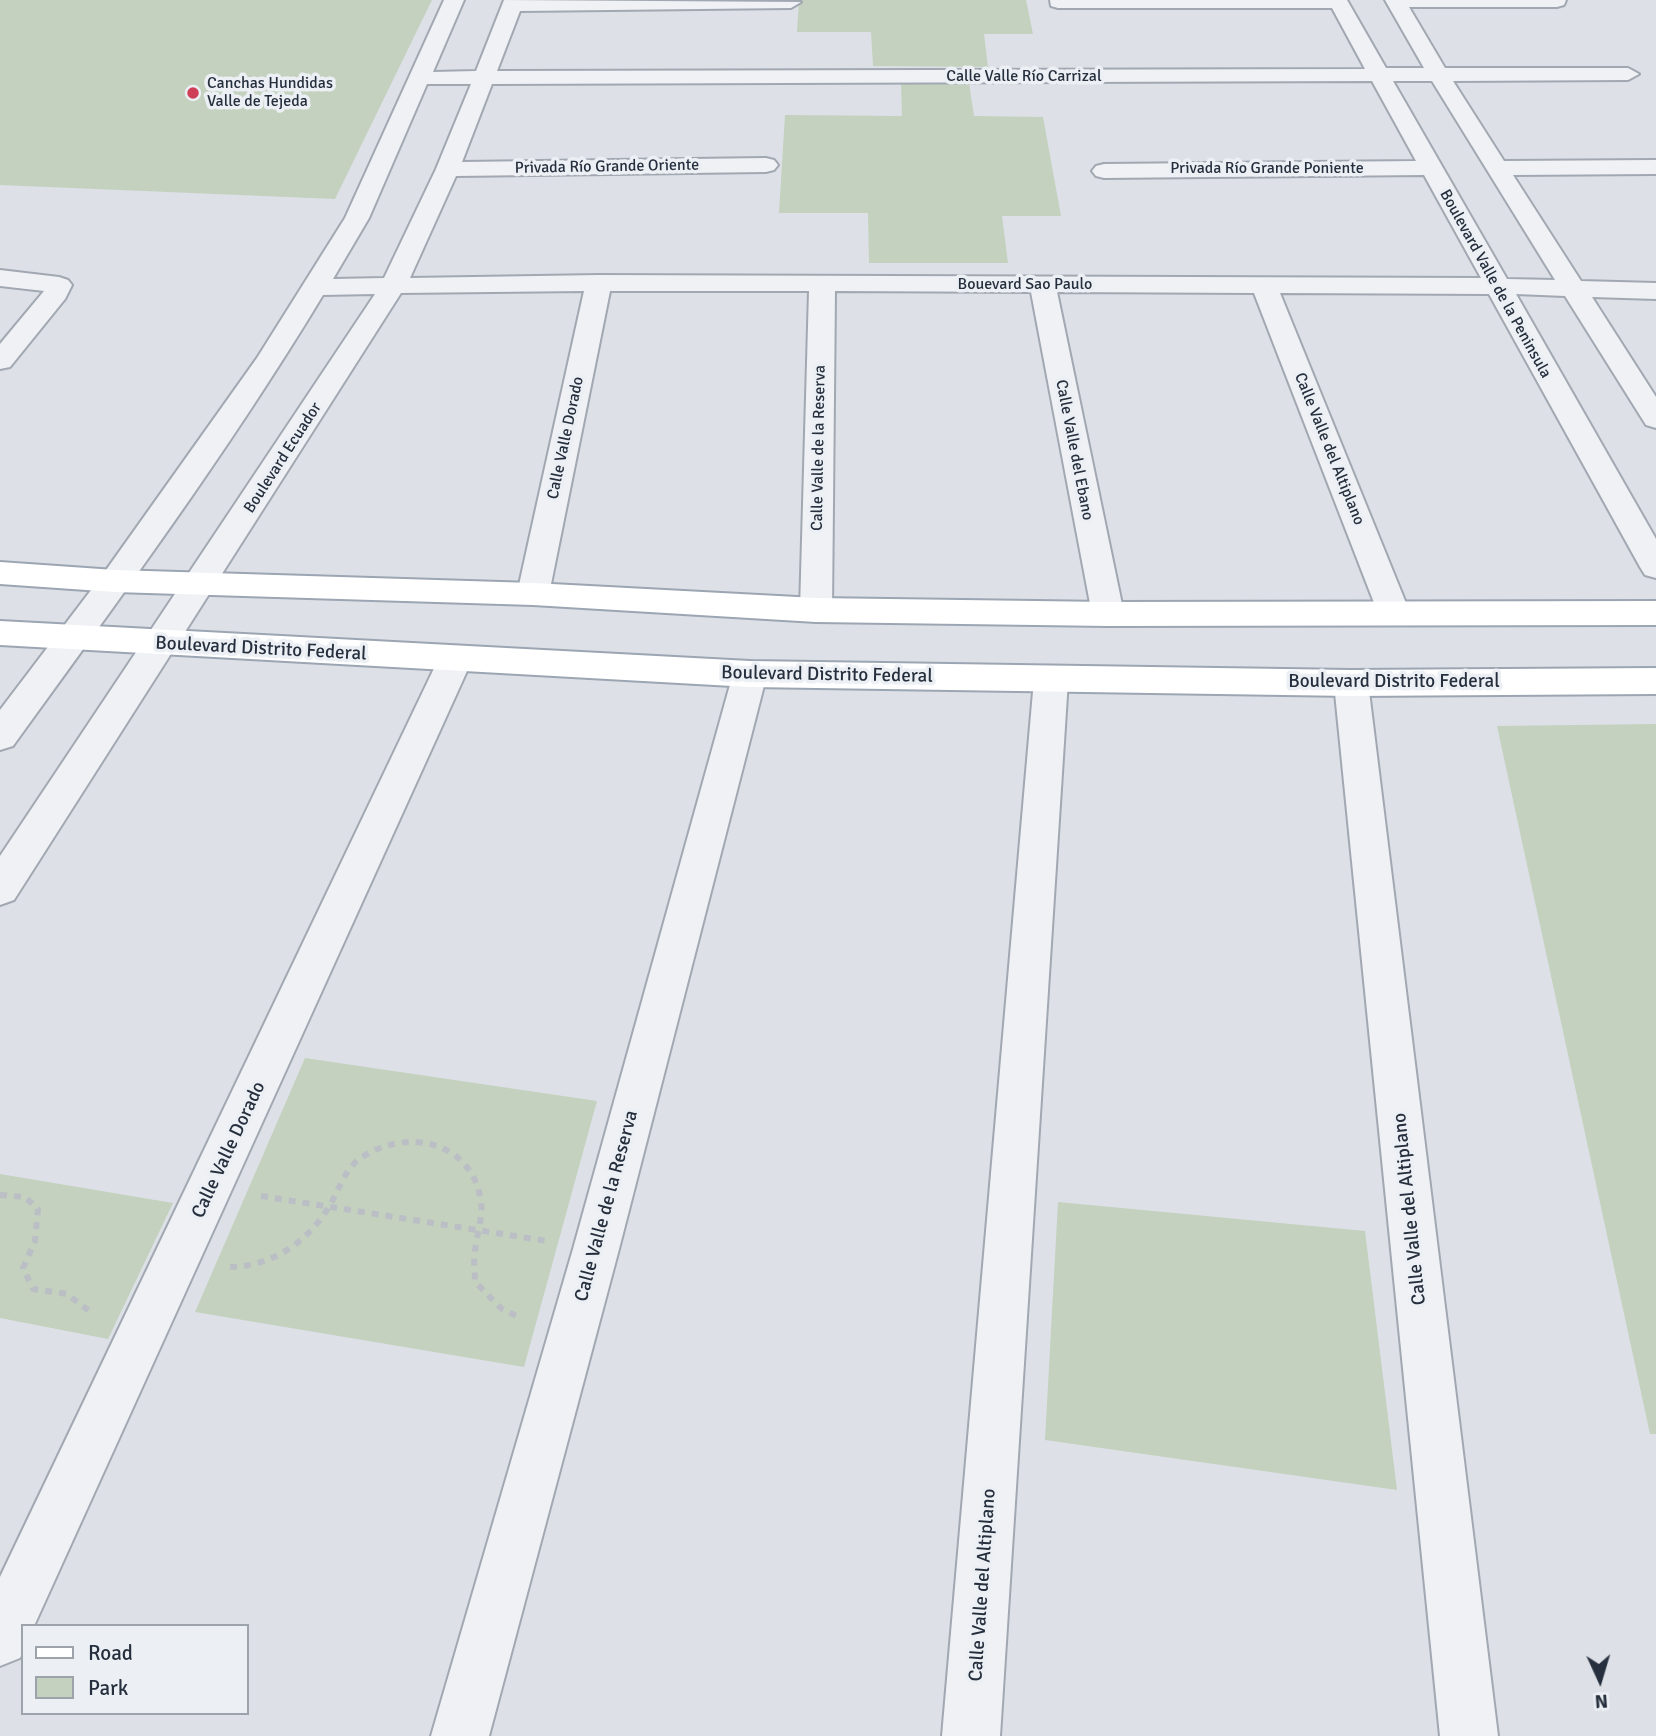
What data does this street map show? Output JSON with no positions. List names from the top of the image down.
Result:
{
  "streets": {
    "main road": ["Boulevard Distrito Federal"],
    "street": [
      "Calle Valle Río Carrizal",
      "Privada Río Grande Oriente",
      "Privada Río Grande Poniente",
      "Boulevard Valle de la Peninsula",
      "Bouevard Sao Paulo",
      "Calle Valle Dorado",
      "Calle Valle de la Reserva",
      "Calle Valle del Altiplano",
      "Calle Valle del Ebano",
      "Boulevard Ecuador"
    ]
  },
  "crossings": [
    ["Calle Valle Río Carrizal", "Boulevard Valle de la Peninsula"],
    ["Calle Valle Río Carrizal", "Boulevard Ecuador"],
    ["Privada Río Grande Oriente", "Boulevard Ecuador"],
    ["Privada Río Grande Poniente", "Boulevard Valle de la Peninsula"],
    ["Boulevard Valle de la Peninsula", "Bouevard Sao Paulo"],
    ["Bouevard Sao Paulo", "Calle Valle Dorado"],
    ["Bouevard Sao Paulo", "Calle Valle de la Reserva"],
    ["Bouevard Sao Paulo", "Calle Valle del Altiplano"],
    ["Bouevard Sao Paulo", "Calle Valle del Ebano"],
    ["Bouevard Sao Paulo", "Boulevard Ecuador"],
    ["Calle Valle Dorado", "Boulevard Distrito Federal"],
    ["Calle Valle de la Reserva", "Boulevard Distrito Federal"],
    ["Calle Valle del Altiplano", "Boulevard Distrito Federal"],
    ["Boulevard Ecuador", "Boulevard Distrito Federal"]
  ],
  "places": ["Canchas Hundidas Valle de Tejeda"],
  "legend": ["Road", "Park"],
  "north": "bottom"
}
